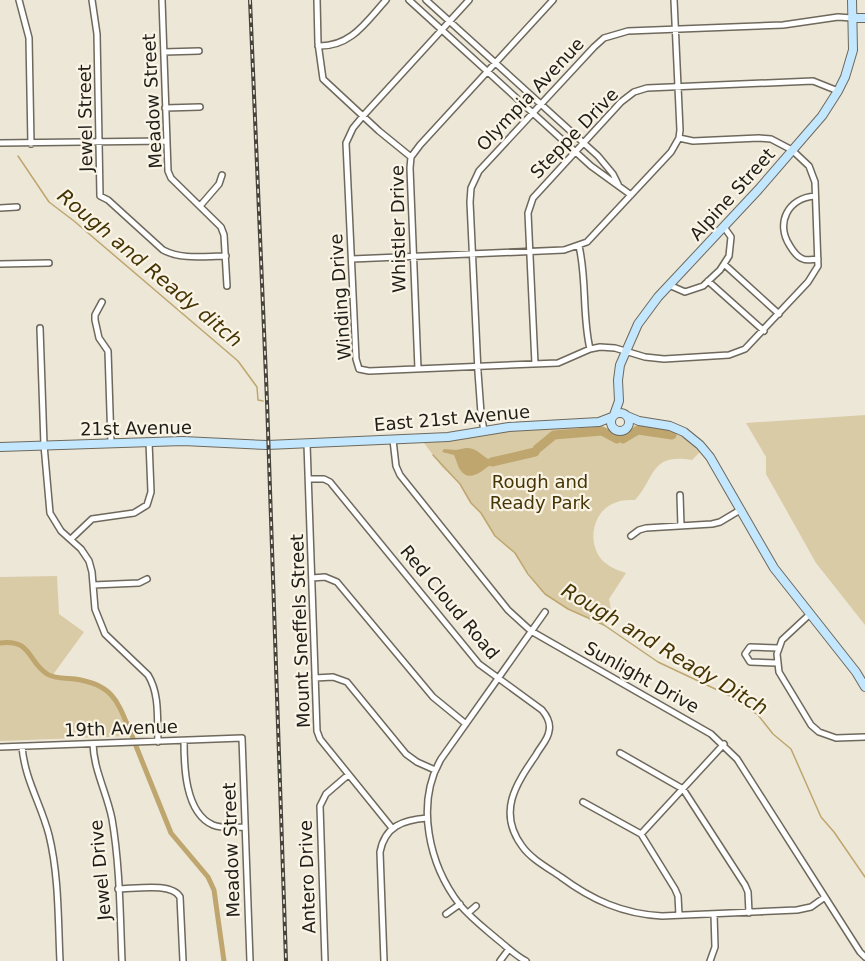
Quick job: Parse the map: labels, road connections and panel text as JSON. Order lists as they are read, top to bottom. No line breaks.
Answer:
{"streets":{"street":["Olympia Avenue","Meadow Street","Jewel Street","Steppe Drive","Alpine Street","Whistler Drive","Winding Drive","East 21st Avenue","21st Avenue","Red Cloud Road","Mount Sneffels Street","Sunlight Drive","19th Avenue","Jewel Drive","Antero Drive"]},"crossings":[["Olympia Avenue","Alpine Street"],["Olympia Avenue","Winding Drive"],["Olympia Avenue","East 21st Avenue"],["Meadow Street","Jewel Street"],["Meadow Street","19th Avenue"],["Steppe Drive","Alpine Street"],["Steppe Drive","Winding Drive"],["Alpine Street","Winding Drive"],["Alpine Street","East 21st Avenue"],["Whistler Drive","Winding Drive"],["East 21st Avenue","21st Avenue"],["East 21st Avenue","Mount Sneffels Street"],["East 21st Avenue","Sunlight Drive"],["Red Cloud Road","Mount Sneffels Street"],["Red Cloud Road","Sunlight Drive"],["Mount Sneffels Street","Antero Drive"],["19th Avenue","Jewel Drive"]],"water":["Rough and Ready ditch","Rough and Ready Ditch"],"parks":["Rough and Ready Park"]}
